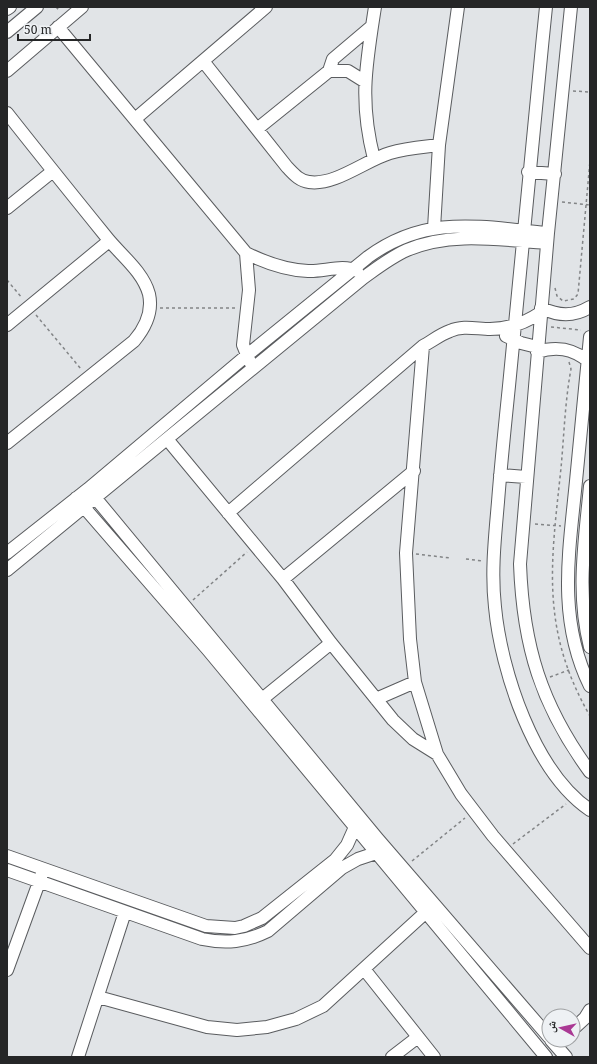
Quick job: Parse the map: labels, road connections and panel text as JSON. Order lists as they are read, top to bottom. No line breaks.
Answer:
{"scale_bar":"50 m","north":"left"}
